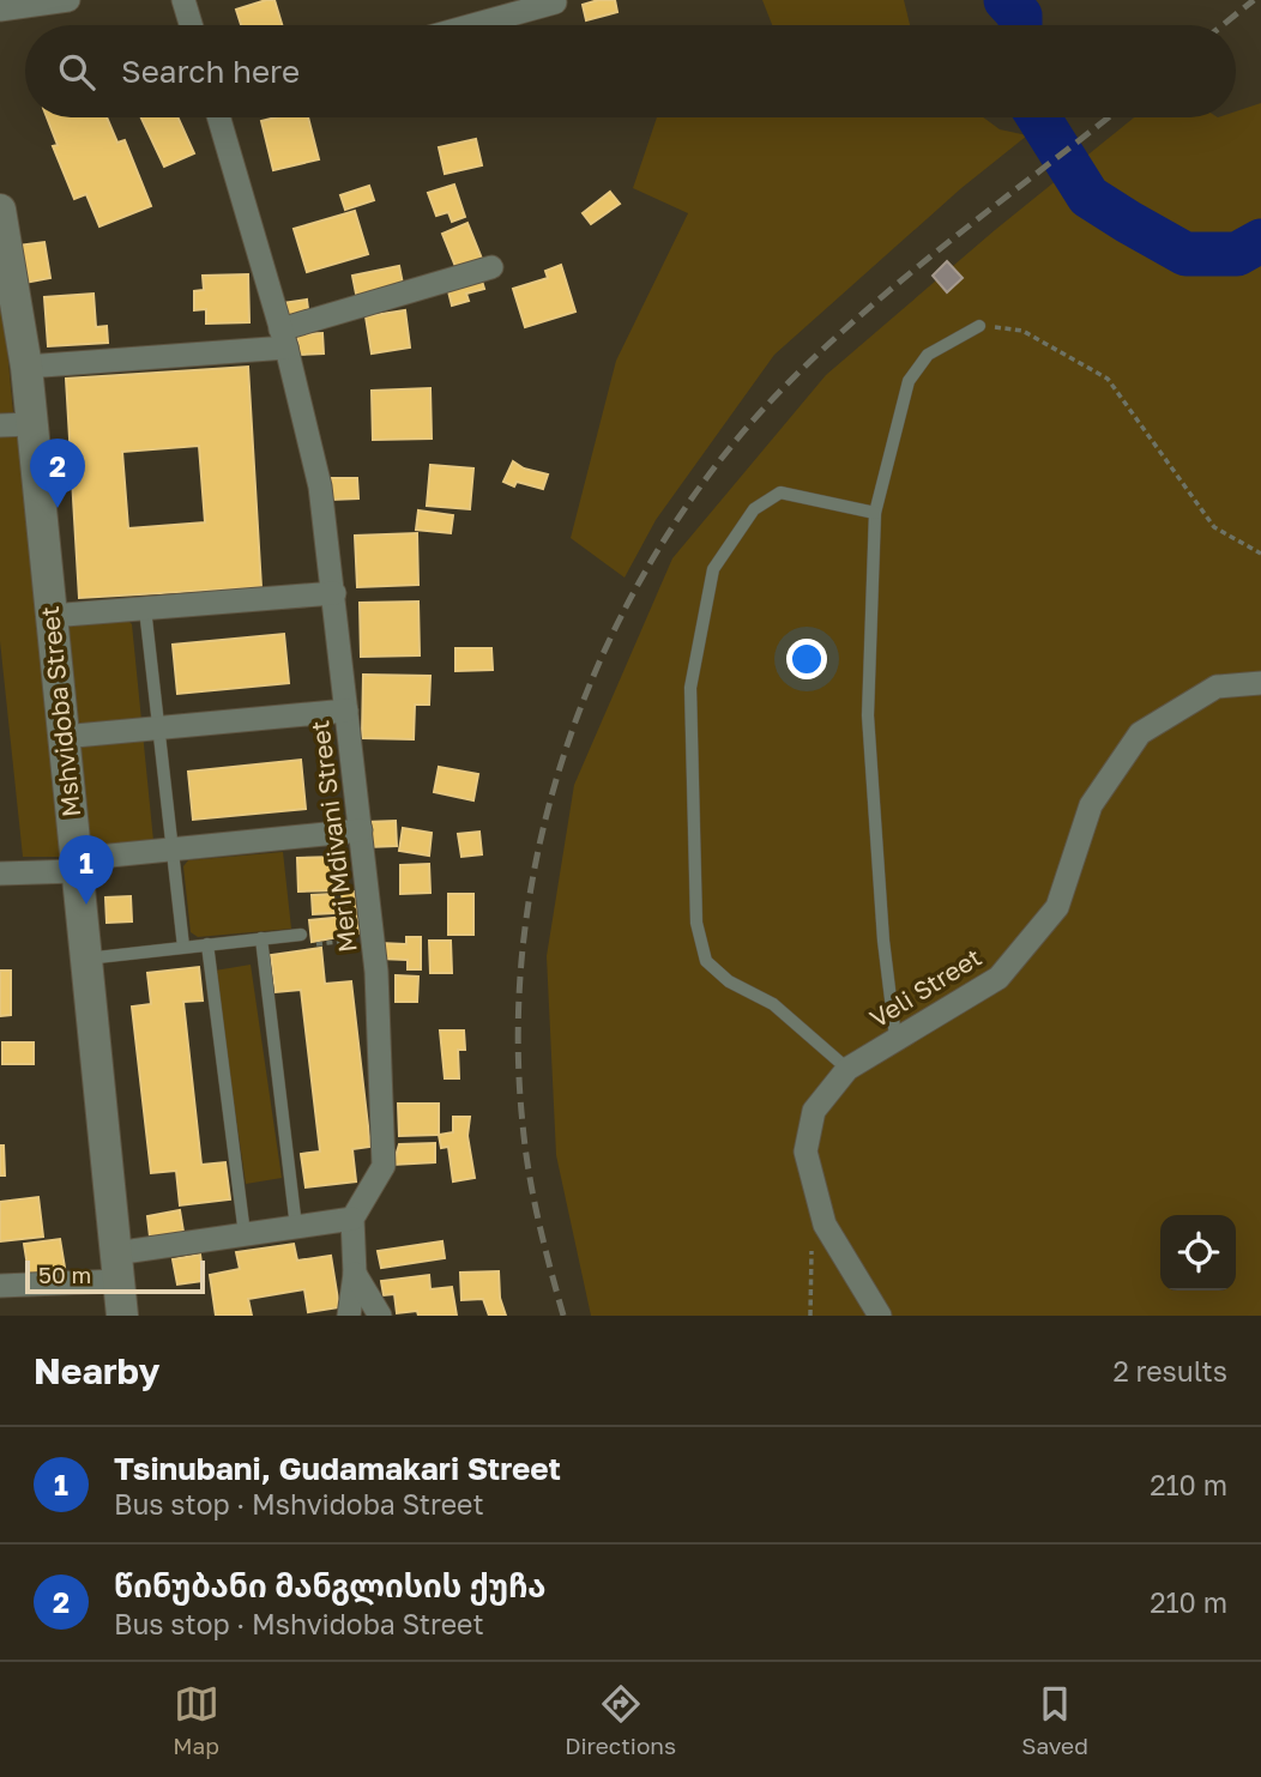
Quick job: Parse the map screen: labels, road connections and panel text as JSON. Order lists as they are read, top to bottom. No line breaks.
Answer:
{"streets":{"street":["Mshvidoba Street","Meri Mdivani Street","Veli Street"]},"scale_bar":"50 m","page":{"search":"Search here","pins":["2","1"],"scale":"50 m","heading":["Nearby","2 results"],"list":[{"mark":"1","name":"Tsinubani, Gudamakari Street","note":"Bus stop · Mshvidoba Street","value":"210 m"},{"mark":"2","name":"წინუბანი მანგლისის ქუჩა","note":"Bus stop · Mshvidoba Street","value":"210 m"}],"nav":["Map","Directions","Saved"]}}
